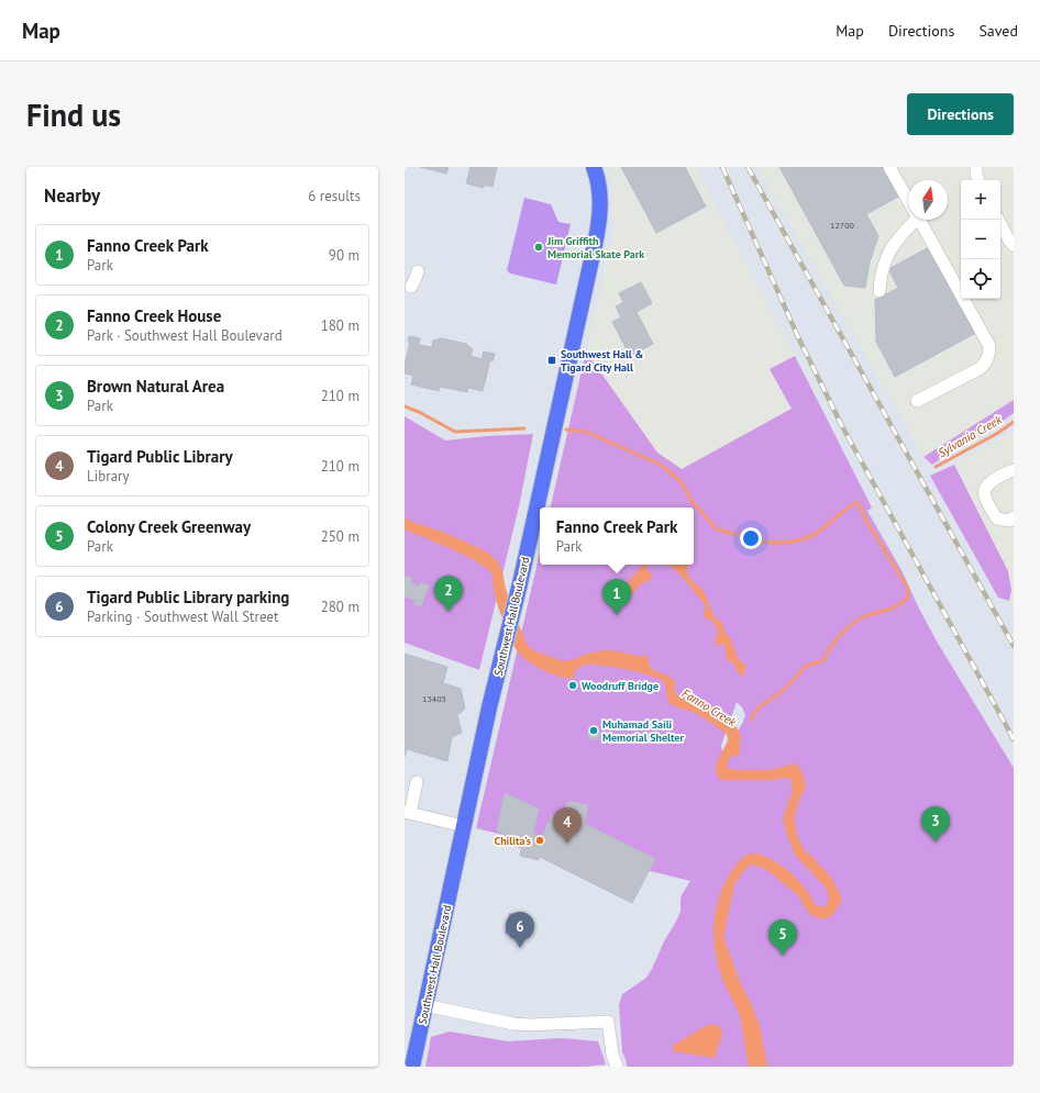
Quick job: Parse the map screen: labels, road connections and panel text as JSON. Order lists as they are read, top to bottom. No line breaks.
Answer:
{"streets":{"main road":["Southwest Hall Boulevard"]},"water":["Sylvania Creek","Fanno Creek"],"places":{"other":["Jim Griffith Memorial Skate Park","Woodruff Bridge","Muhamad Saili Memorial Shelter","Chilita's"],"transit":["Southwest Hall & Tigard City Hall"]},"house_numbers":["12700","13405"],"north":"top","page":{"header":"Map","nav":["Map","Directions","Saved"],"buttons":"Directions","title":"Find us","heading":["Nearby","6 results"],"map_buttons":["+","−"],"list":[{"mark":"1","name":"Fanno Creek Park","note":"Park","value":"90 m"},{"mark":"2","name":"Fanno Creek House","note":"Park · Southwest Hall Boulevard","value":"180 m"},{"mark":"3","name":"Brown Natural Area","note":"Park","value":"210 m"},{"mark":"4","name":"Tigard Public Library","note":"Library","value":"210 m"},{"mark":"5","name":"Colony Creek Greenway","note":"Park","value":"250 m"},{"mark":"6","name":"Tigard Public Library parking","note":"Parking · Southwest Wall Street","value":"280 m"}],"popup":["Fanno Creek Park","Park"],"pins":["2","1","3","4","6","5"]}}
